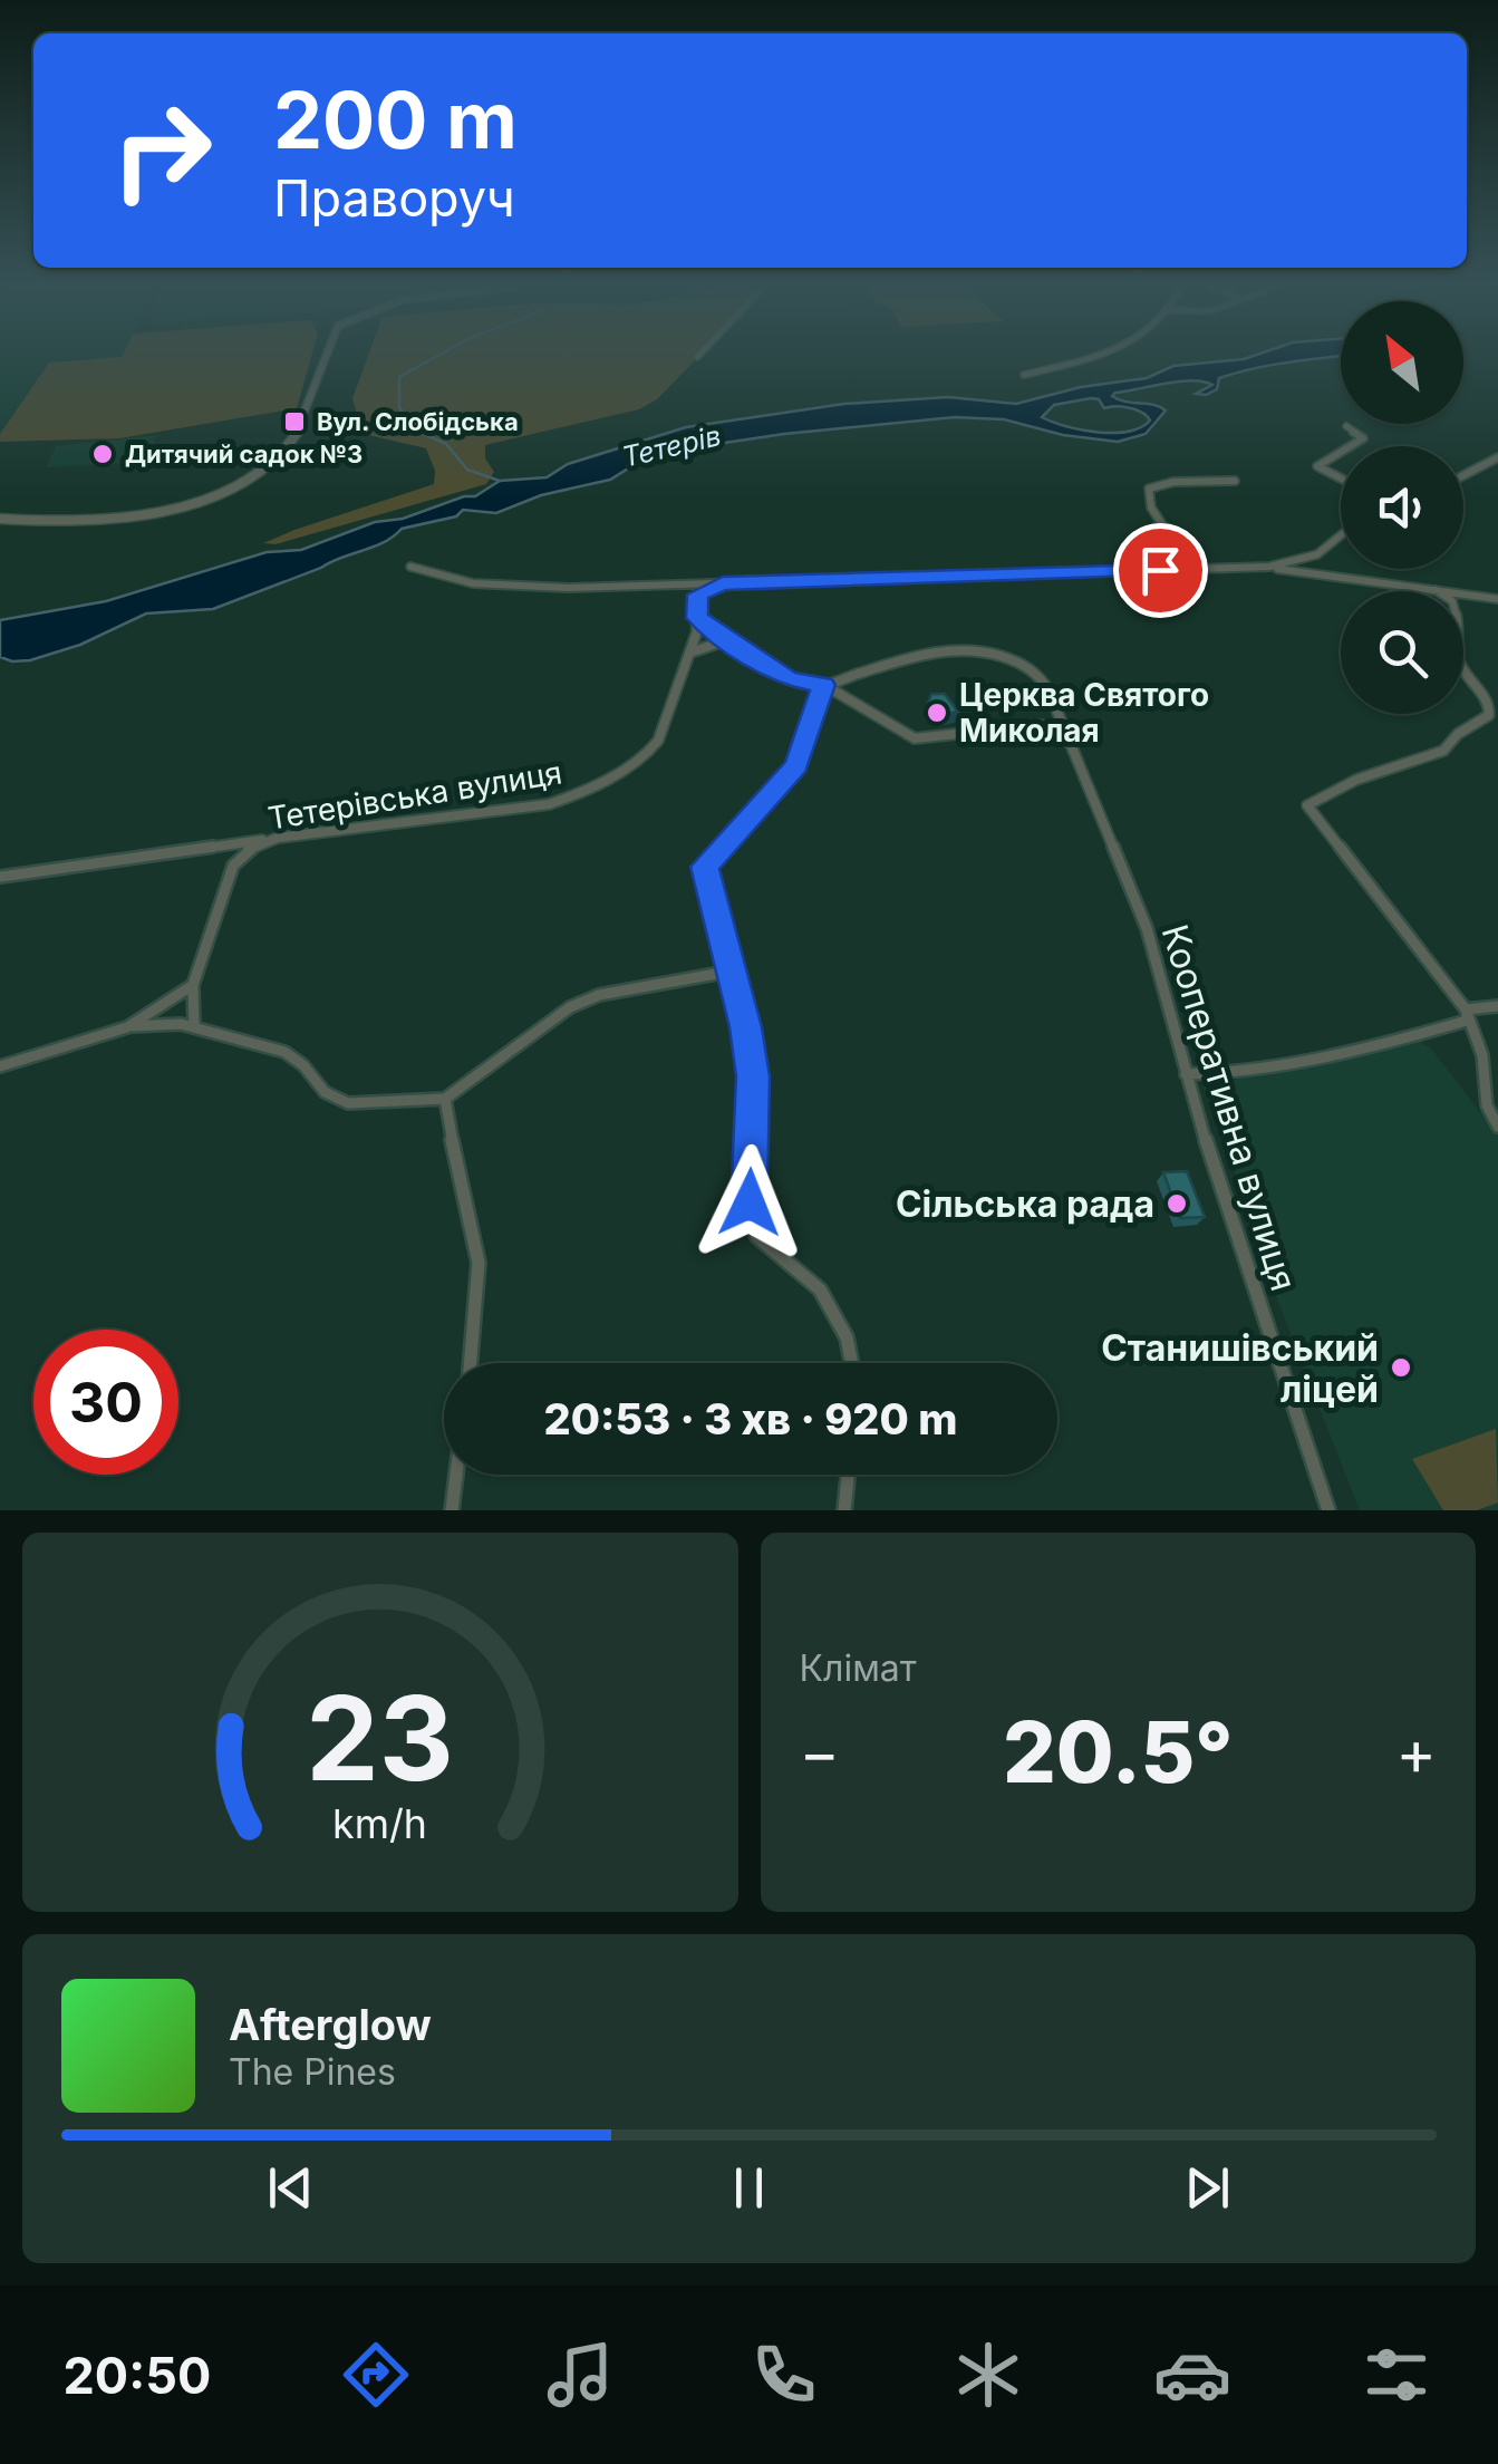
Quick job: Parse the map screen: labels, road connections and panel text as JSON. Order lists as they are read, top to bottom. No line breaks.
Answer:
{"streets":{"street":["Тетерівська вулиця","Кооперативна вулиця"]},"water":["Тетерів"],"places":{"transit":["Вул. Слобідська"],"other":["Дитячий садок №3","Церква Святого Миколая","Сільська рада","Станишівський ліцей"]},"north":"top left","page":{"turn":["200 m","Праворуч"],"limit":"30","trip":"20:53 · 3 хв · 920 m","tile":"Клімат","heat":["−","20.5°","+"],"song":["Afterglow","The Pines"],"tabs":"20:50","gauge":["23","km/h"]}}
